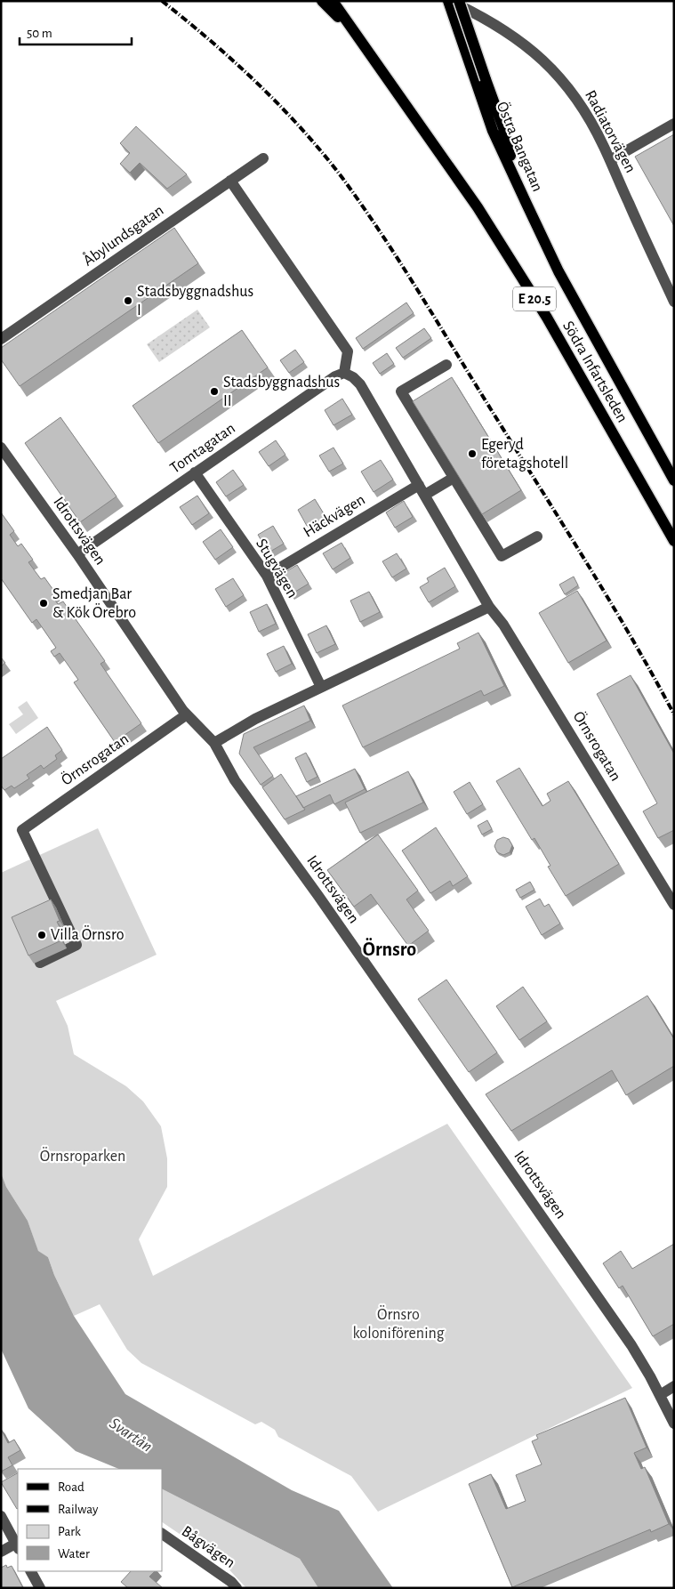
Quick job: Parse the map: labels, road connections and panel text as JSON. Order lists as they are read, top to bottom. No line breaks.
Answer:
{"streets":{"main road":["Östra Bangatan","E 20.5","Södra Infartsleden"],"street":["Radiatorvägen","Åbylundsgatan","Tomtagatan","Häckvägen","Idrottsvägen","Stugvägen","Örnsrogatan","Bågvägen"]},"crossings":[["Östra Bangatan","Södra Infartsleden"],["Tomtagatan","Idrottsvägen"],["Tomtagatan","Stugvägen"],["Häckvägen","Stugvägen"],["Häckvägen","Örnsrogatan"],["Idrottsvägen","Örnsrogatan"]],"districts":["Örnsro"],"water":["Svartån"],"parks":["Örnsroparken","Örnsro koloniförening"],"places":["Stadsbyggnadshus I","Stadsbyggnadshus II","Egeryd företagshotell","Smedjan Bar & Kök Örebro","Villa Örnsro"],"legend":["Road","Railway","Park","Water"],"scale_bar":"50 m"}
